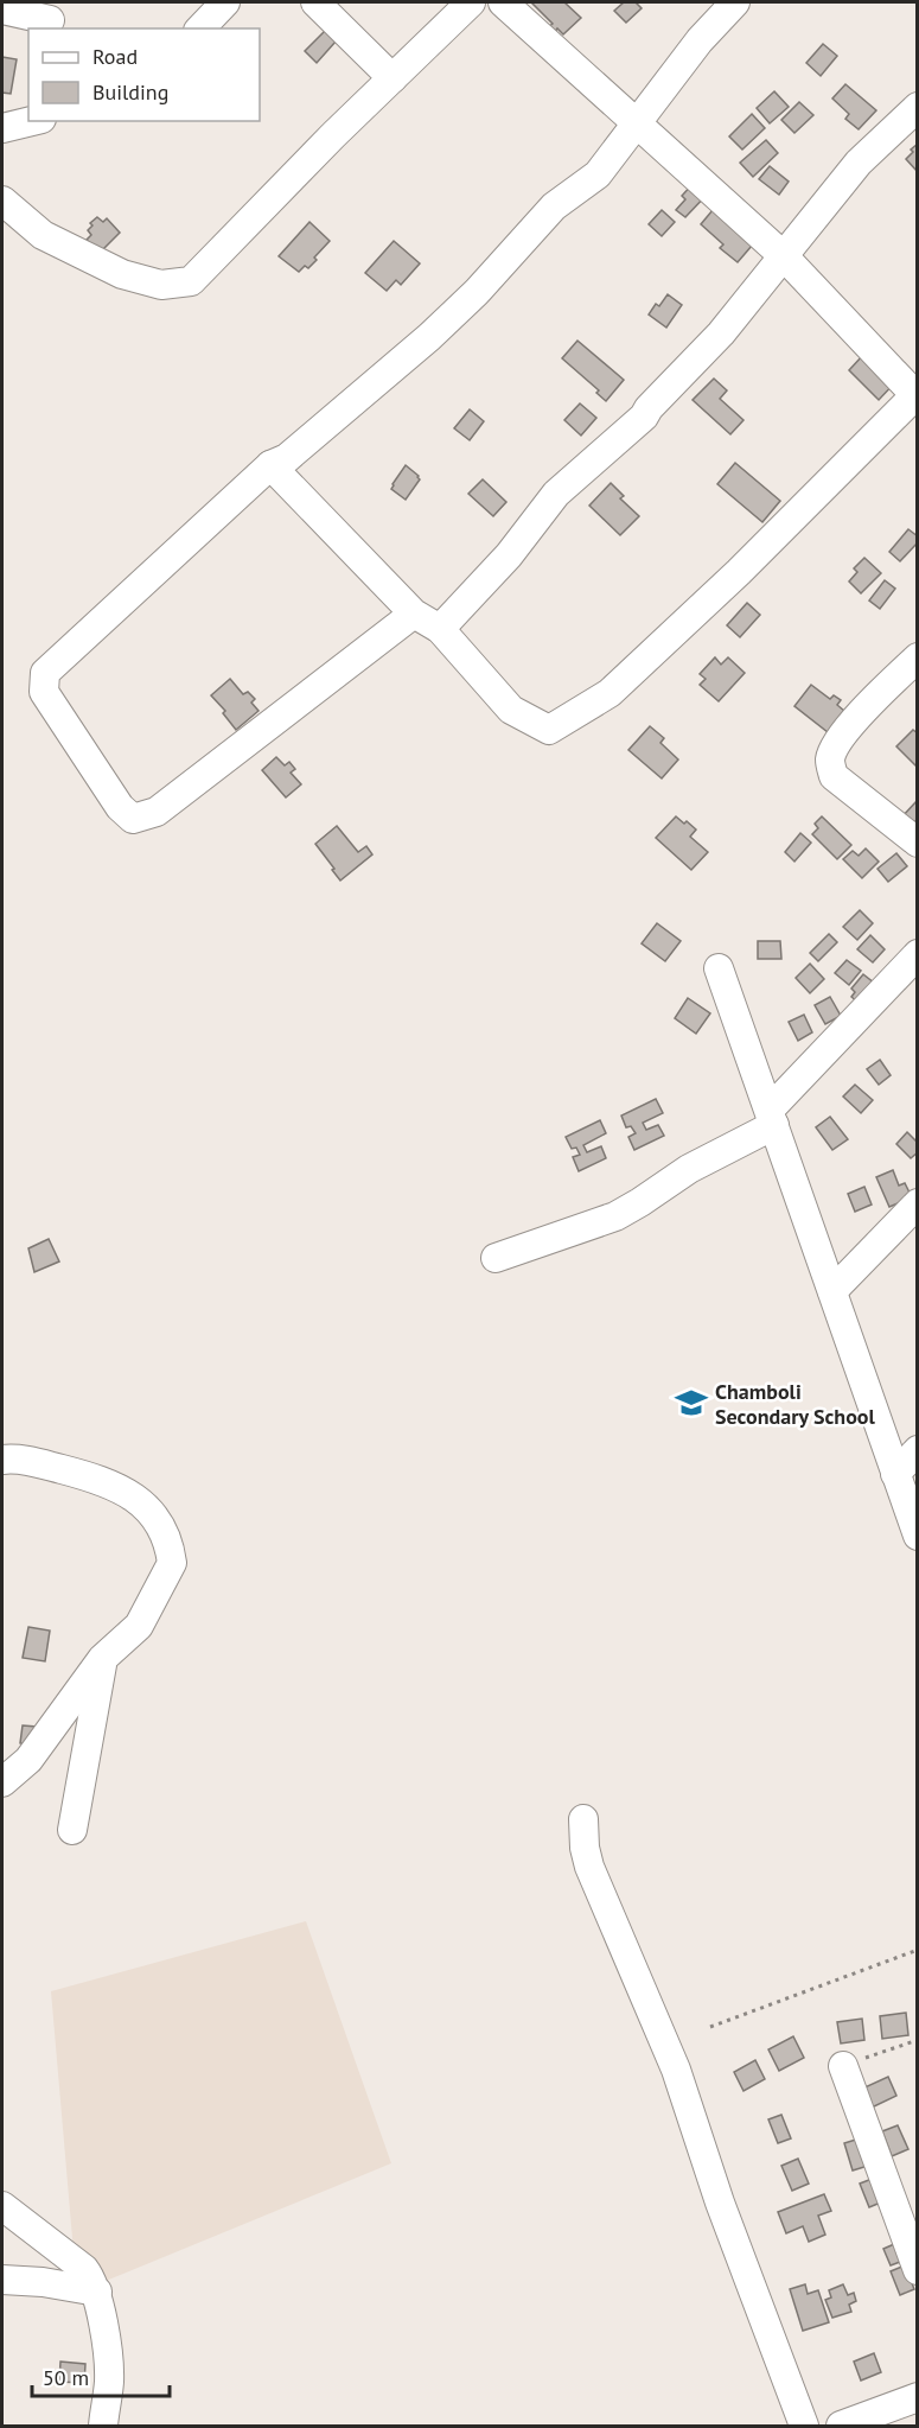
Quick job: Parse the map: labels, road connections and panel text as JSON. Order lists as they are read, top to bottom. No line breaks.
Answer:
{"places":{"school or university":["Chamboli Secondary School"]},"legend":["Road","Building"],"scale_bar":"50 m"}
